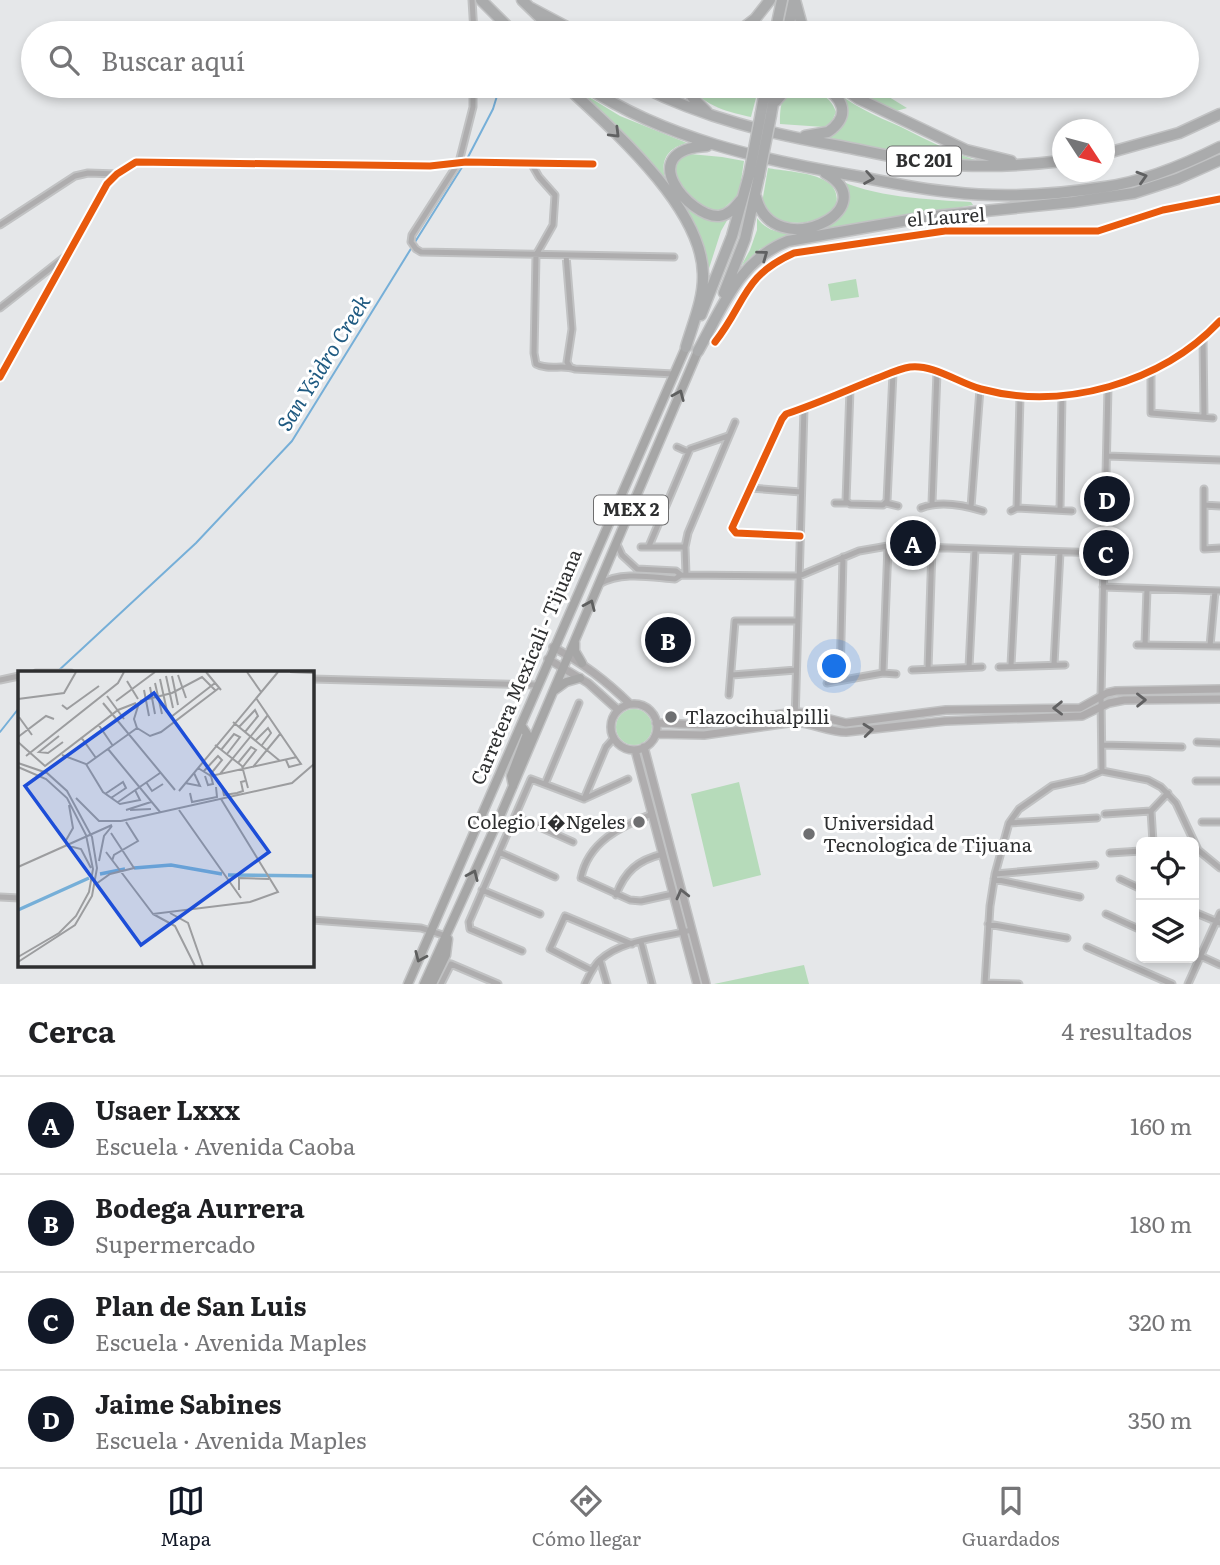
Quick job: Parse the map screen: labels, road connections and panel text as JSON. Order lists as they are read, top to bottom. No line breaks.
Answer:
{"streets":{"highway":["BC 201","MEX 2","Carretera Mexicali - Tijuana"],"street":["el Laurel"]},"water":["San Ysidro Creek"],"places":["Tlazocihualpilli","Colegio I�Ngeles","Universidad Tecnologica de Tijuana"],"north":"bottom right","page":{"search":"Buscar aquí","pins":["D","A","C","B"],"heading":["Cerca","4 resultados"],"list":[{"mark":"A","name":"Usaer Lxxx","note":"Escuela · Avenida Caoba","value":"160 m"},{"mark":"B","name":"Bodega Aurrera","note":"Supermercado","value":"180 m"},{"mark":"C","name":"Plan de San Luis","note":"Escuela · Avenida Maples","value":"320 m"},{"mark":"D","name":"Jaime Sabines","note":"Escuela · Avenida Maples","value":"350 m"}],"nav":["Mapa","Cómo llegar","Guardados"]}}
